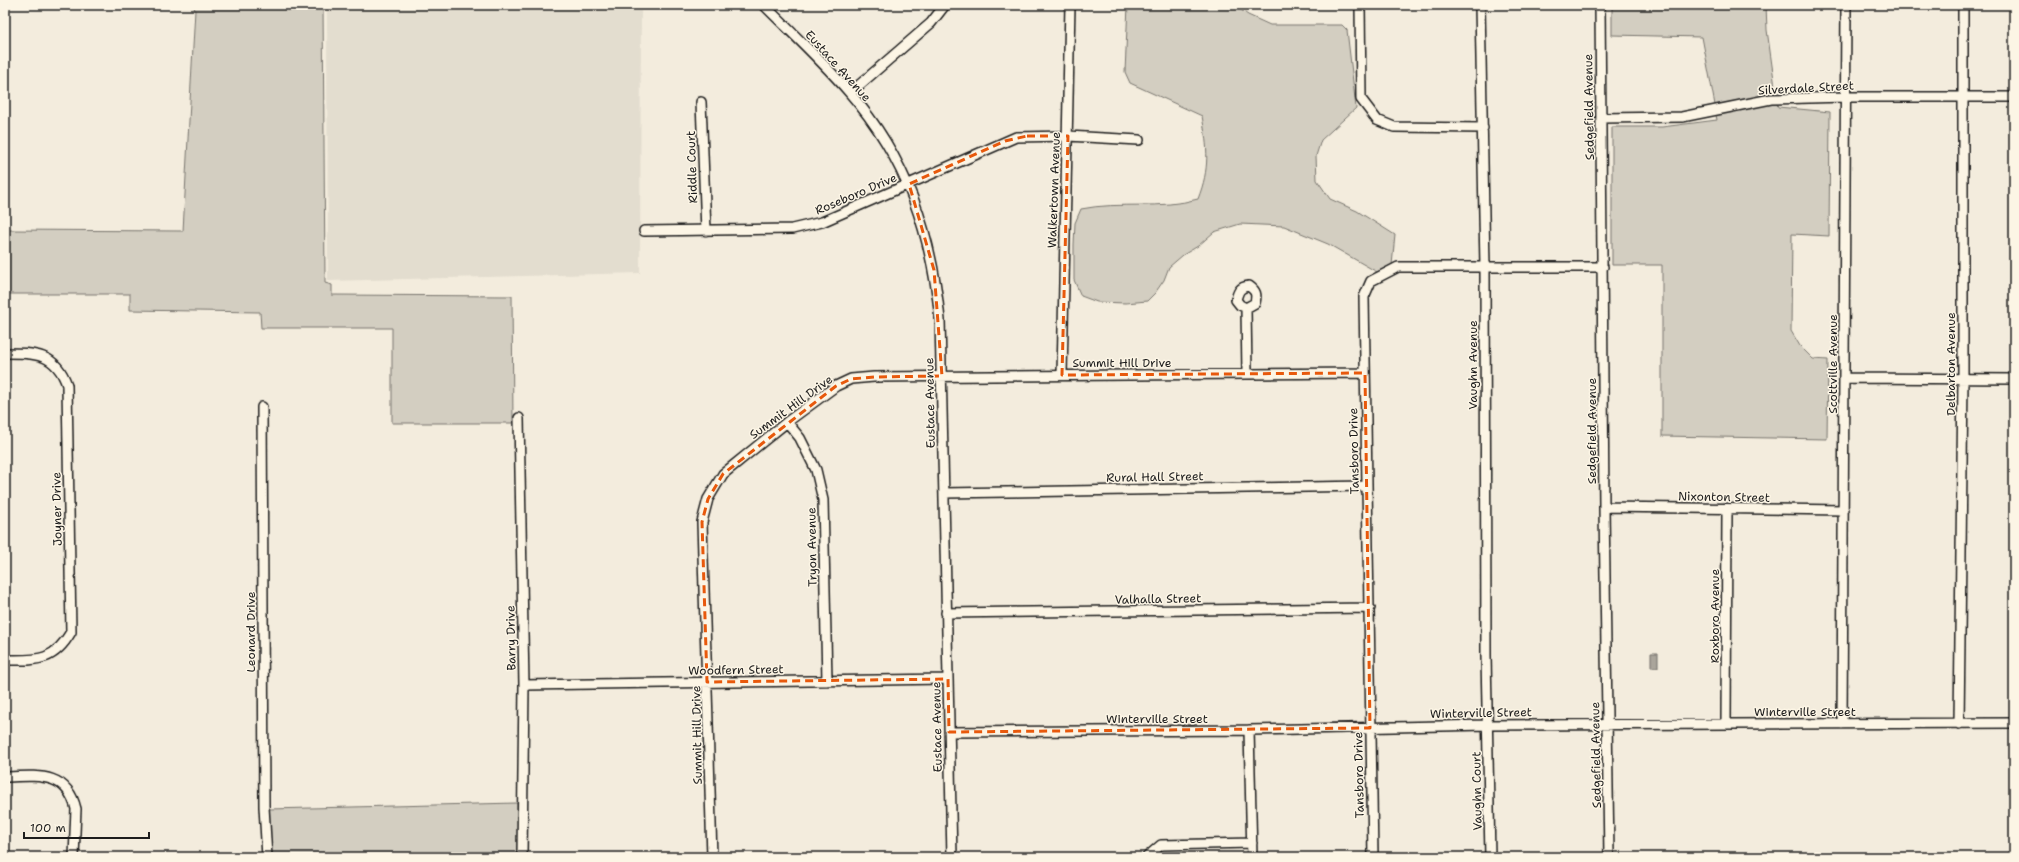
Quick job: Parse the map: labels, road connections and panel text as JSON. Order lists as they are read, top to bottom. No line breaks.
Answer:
{"streets":{"street":["Eustace Avenue","Silverdale Street","Sedgefield Avenue","Riddle Court","Walkertown Avenue","Roseboro Drive","Summit Hill Drive","Scottville Avenue","Delbarton Avenue","Vaughn Avenue","Tansboro Drive","Rural Hall Street","Nixonton Street","Joyner Drive","Tryon Avenue","Valhalla Street","Roxboro Avenue","Leonard Drive","Barry Drive","Woodfern Street","Winterville Street","Vaughn Court"]},"crossings":[["Eustace Avenue","Roseboro Drive"],["Eustace Avenue","Summit Hill Drive"],["Eustace Avenue","Rural Hall Street"],["Eustace Avenue","Valhalla Street"],["Eustace Avenue","Woodfern Street"],["Eustace Avenue","Winterville Street"],["Silverdale Street","Sedgefield Avenue"],["Silverdale Street","Scottville Avenue"],["Silverdale Street","Delbarton Avenue"],["Sedgefield Avenue","Tansboro Drive"],["Sedgefield Avenue","Nixonton Street"],["Sedgefield Avenue","Winterville Street"],["Riddle Court","Roseboro Drive"],["Walkertown Avenue","Roseboro Drive"],["Walkertown Avenue","Summit Hill Drive"],["Summit Hill Drive","Tansboro Drive"],["Summit Hill Drive","Tryon Avenue"],["Summit Hill Drive","Woodfern Street"],["Scottville Avenue","Nixonton Street"],["Scottville Avenue","Winterville Street"],["Delbarton Avenue","Winterville Street"],["Vaughn Avenue","Tansboro Drive"],["Vaughn Avenue","Winterville Street"],["Vaughn Avenue","Vaughn Court"],["Tansboro Drive","Rural Hall Street"],["Tansboro Drive","Valhalla Street"],["Tansboro Drive","Winterville Street"],["Nixonton Street","Roxboro Avenue"],["Tryon Avenue","Woodfern Street"],["Roxboro Avenue","Winterville Street"],["Barry Drive","Woodfern Street"],["Winterville Street","Vaughn Court"]],"scale_bar":"100 m"}
